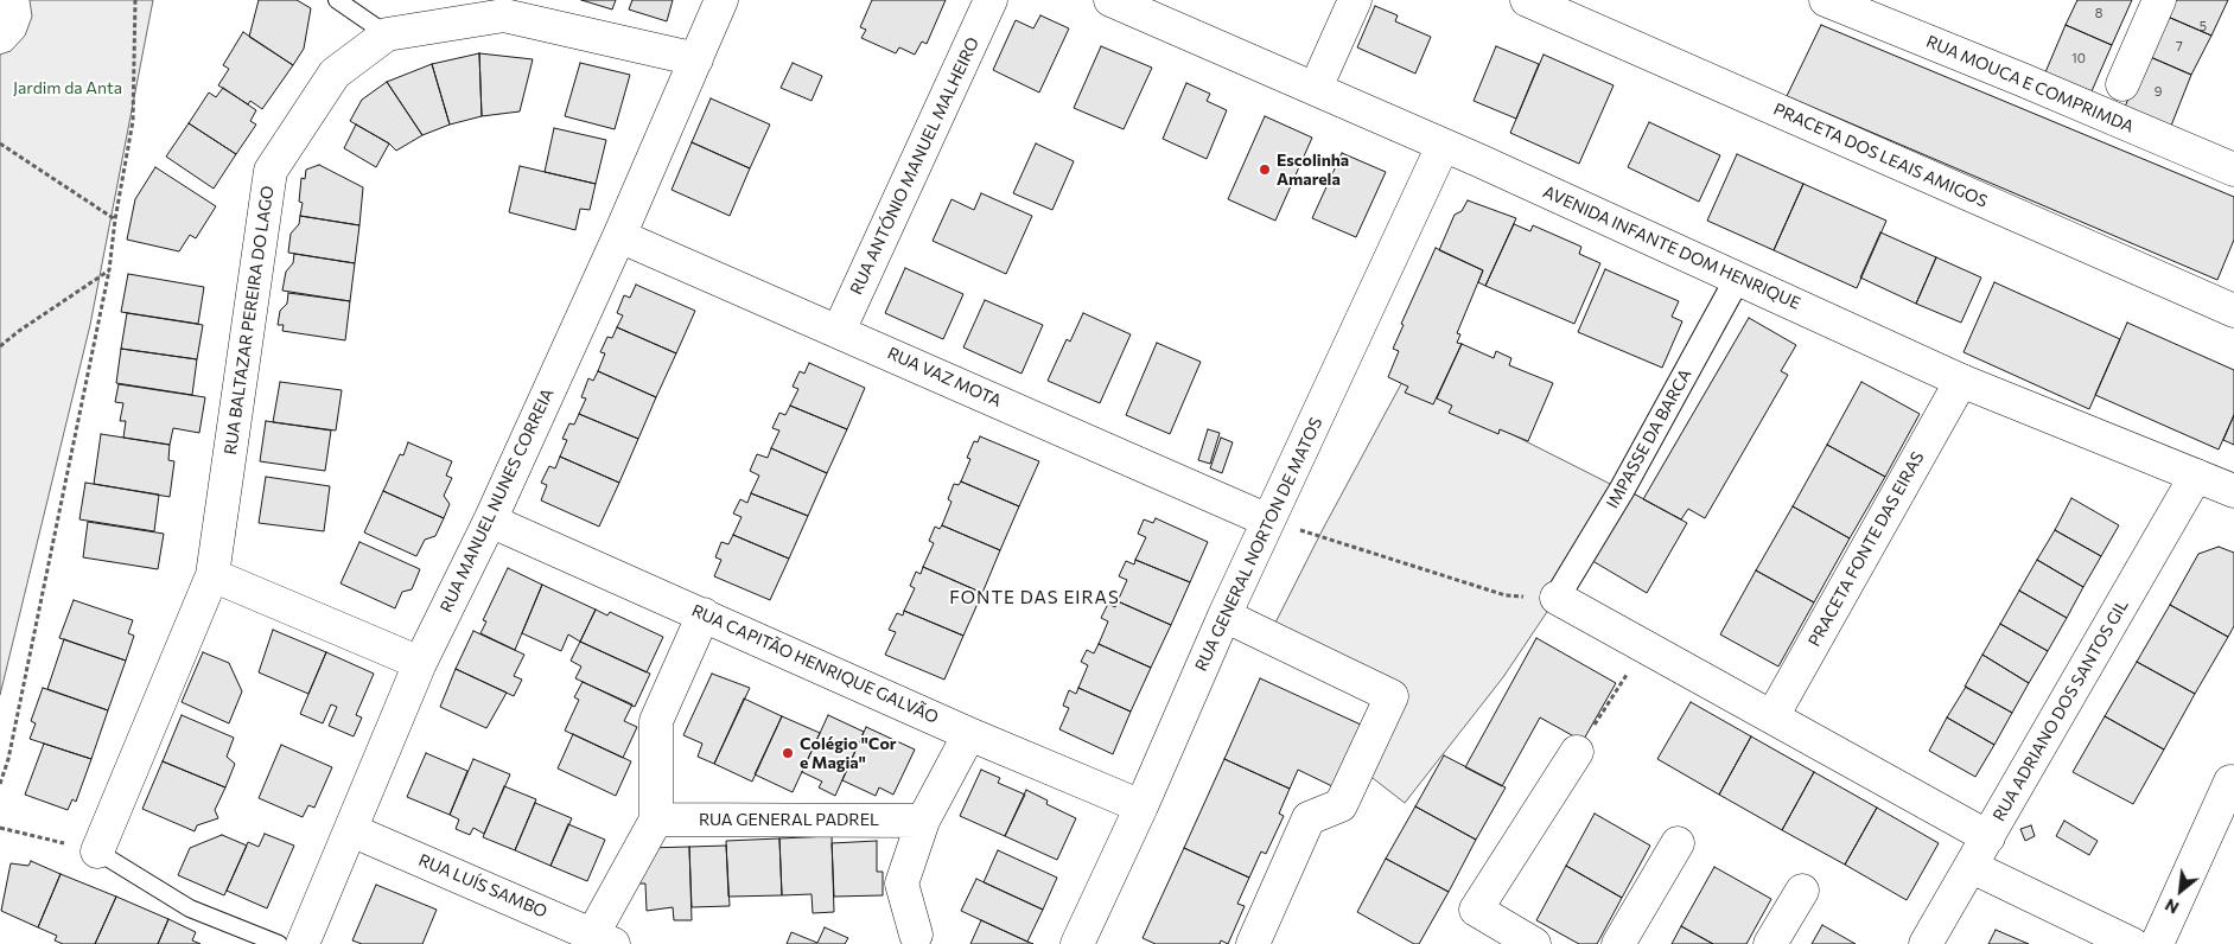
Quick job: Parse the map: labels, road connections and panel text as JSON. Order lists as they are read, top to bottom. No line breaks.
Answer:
{"streets":{"street":["RUA MOUCA E COMPRIMDA","PRACETA DOS LEAIS AMIGOS","RUA ANTÓNIO MANUEL MALHEIRO","AVENIDA INFANTE DOM HENRIQUE","RUA BALTAZAR PEREIRA DO LAGO","RUA VAZ MOTA","IMPASSE DA BARCA","RUA MANUEL NUNES CORREIA","RUA GENERAL NORTON DE MATOS","PRACETA FONTE DAS EIRAS","RUA CAPITÃO HENRIQUE GALVÃO","RUA ADRIANO DOS SANTOS GIL","RUA GENERAL PADREL","RUA LUÍS SAMBO"]},"crossings":[["RUA ANTÓNIO MANUEL MALHEIRO","RUA VAZ MOTA"],["AVENIDA INFANTE DOM HENRIQUE","IMPASSE DA BARCA"],["AVENIDA INFANTE DOM HENRIQUE","RUA GENERAL NORTON DE MATOS"],["AVENIDA INFANTE DOM HENRIQUE","PRACETA FONTE DAS EIRAS"],["AVENIDA INFANTE DOM HENRIQUE","RUA ADRIANO DOS SANTOS GIL"],["RUA BALTAZAR PEREIRA DO LAGO","RUA MANUEL NUNES CORREIA"],["RUA VAZ MOTA","RUA MANUEL NUNES CORREIA"],["RUA VAZ MOTA","RUA GENERAL NORTON DE MATOS"],["RUA MANUEL NUNES CORREIA","RUA CAPITÃO HENRIQUE GALVÃO"],["RUA MANUEL NUNES CORREIA","RUA LUÍS SAMBO"],["RUA GENERAL NORTON DE MATOS","RUA CAPITÃO HENRIQUE GALVÃO"]],"districts":["FONTE DAS EIRAS"],"parks":["Jardim da Anta"],"places":["Escolinha Amarela","Colégio \"Cor e Magia\""],"house_numbers":["8","5","7","10","9"],"north":"bottom left"}
